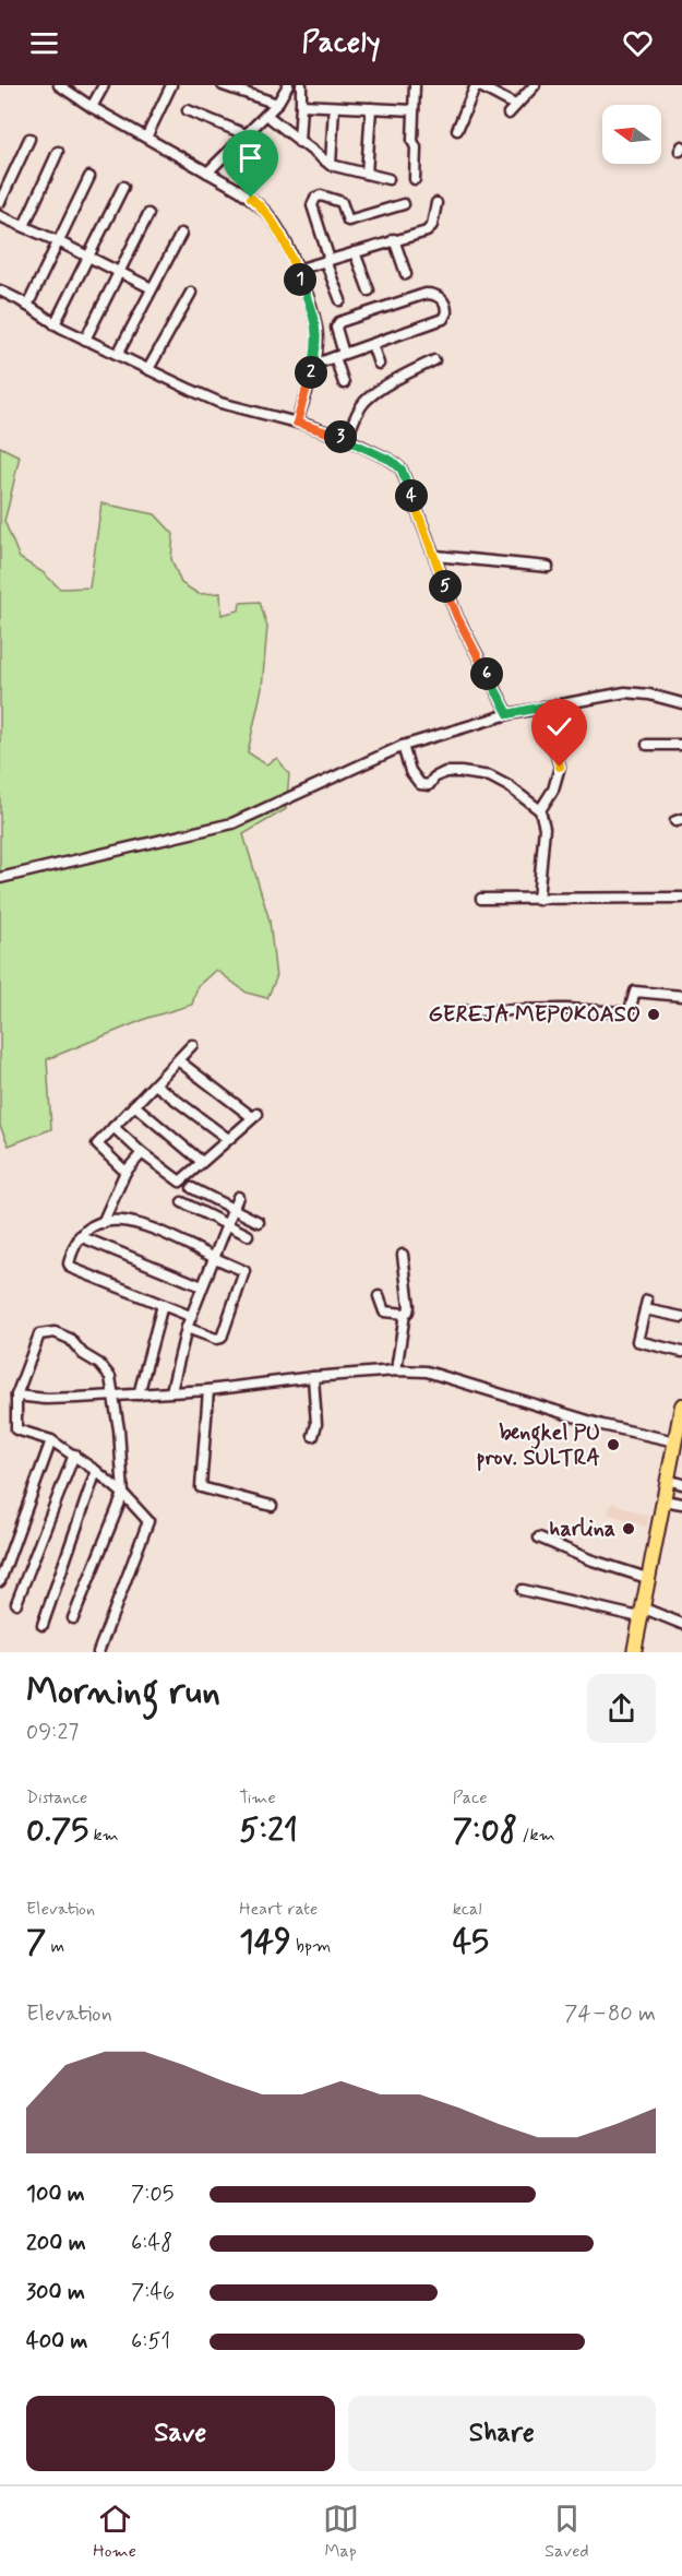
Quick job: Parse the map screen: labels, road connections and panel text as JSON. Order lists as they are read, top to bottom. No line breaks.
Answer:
{"places":["GEREJA MEPOKOASO","bengkel PU prov. SULTRA","harlina"],"north":"left","page":{"header":"Pacely","pins":["1","2","3","4","5","6"],"heading":["Morning run","09:27"],"stats":[["Distance","0.75 km"],["Time","5:21"],["Pace","7:08 /km"],["Elevation","7 m"],["Heart rate","149 bpm"],["kcal","45"]],"chart":["Elevation","74–80 m"],"list":[{"name":"100 m","note":"7:05"},{"name":"200 m","note":"6:48"},{"name":"300 m","note":"7:46"},{"name":"400 m","note":"6:51"}],"buttons":["Save","Share"],"tabs":["Home","Map","Saved"]}}
